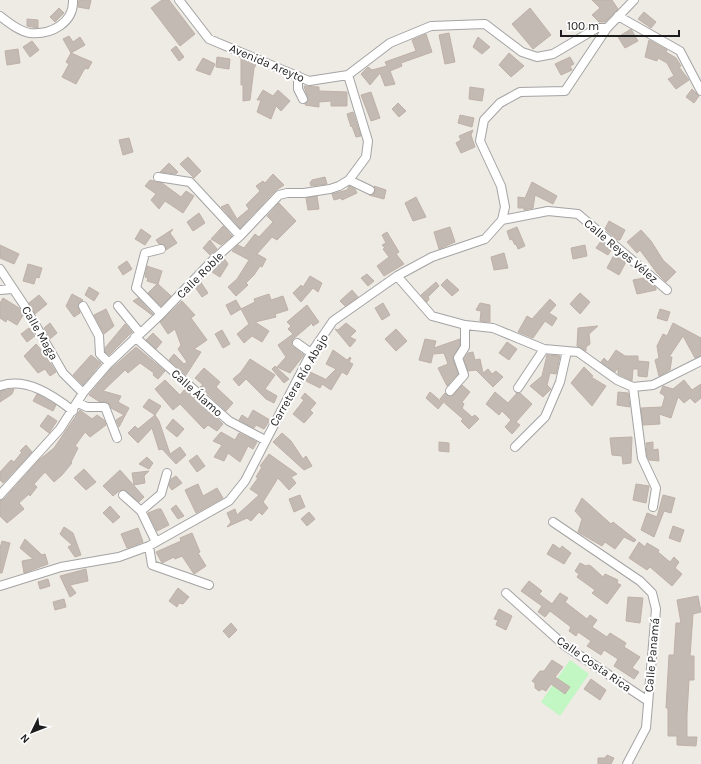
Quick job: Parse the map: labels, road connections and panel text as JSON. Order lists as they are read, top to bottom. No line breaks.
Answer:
{"streets":{"street":["Avenida Areyto","Calle Reyes Vélez","Calle Roble","Calle Maga","Carretera Río Abajo","Calle Álamo","Calle Panamá","Calle Costa Rica"]},"crossings":[["Avenida Areyto","Calle Roble"],["Calle Reyes Vélez","Carretera Río Abajo"],["Calle Roble","Calle Maga"],["Calle Roble","Calle Álamo"],["Carretera Río Abajo","Calle Álamo"],["Calle Panamá","Calle Costa Rica"]],"scale_bar":"100 m","north":"bottom left"}
